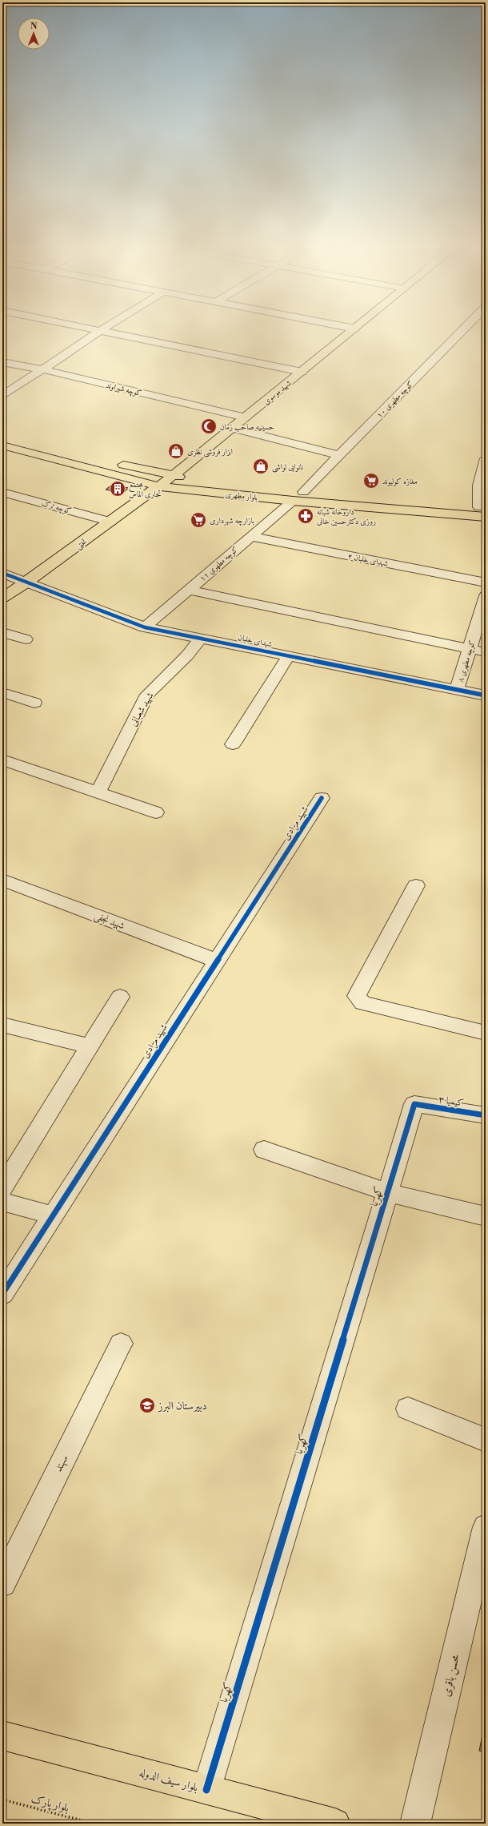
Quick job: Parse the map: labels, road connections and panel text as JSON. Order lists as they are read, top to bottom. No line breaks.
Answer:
{"streets":{"main road":["شهید موسوی","بلوار مطهری","تختی","بلوار سیف الدوله"],"street":["کوچه شیراوند","کوچه مطهری ۱۰","کوچه ترک","شهدای خلبان ۲","کوچه مطهری ۱۱","شهدای خلبان","کوچه مطهری ۸","شهید شعبانی","شهید مرادی","شهید نجفی","کیمیا ۳","کهربا","سهند","محسن باقری"],"path":["بلوار پارک"]},"crossings":[["کوچه شیراوند","شهید موسوی"],["شهید موسوی","بلوار مطهری"],["شهید موسوی","تختی"],["کوچه مطهری ۱۰","بلوار مطهری"],["بلوار مطهری","تختی"],["بلوار مطهری","کوچه مطهری ۱۱"],["کوچه ترک","تختی"],["تختی","شهدای خلبان"],["شهدای خلبان ۲","کوچه مطهری ۱۱"],["کوچه مطهری ۱۱","شهدای خلبان"],["شهدای خلبان","کوچه مطهری ۸"],["شهدای خلبان","شهید شعبانی"],["شهید مرادی","شهید نجفی"],["کیمیا ۳","کهربا"],["کهربا","بلوار سیف الدوله"]],"places":{"mosque":["حسینیه صاحب زمان"],"shop":["ابزار فروشی نظری","نانوایی لواشی"],"supermarket":["مغازه کولیوند","بازارچه شهرداری"],"building":["مجتمع تجاری الماس"],"pharmacy":["داروخانه شبانه روزی دکترحسین خانی"],"school or university":["دبیرستان البرز"]},"north":"top"}
